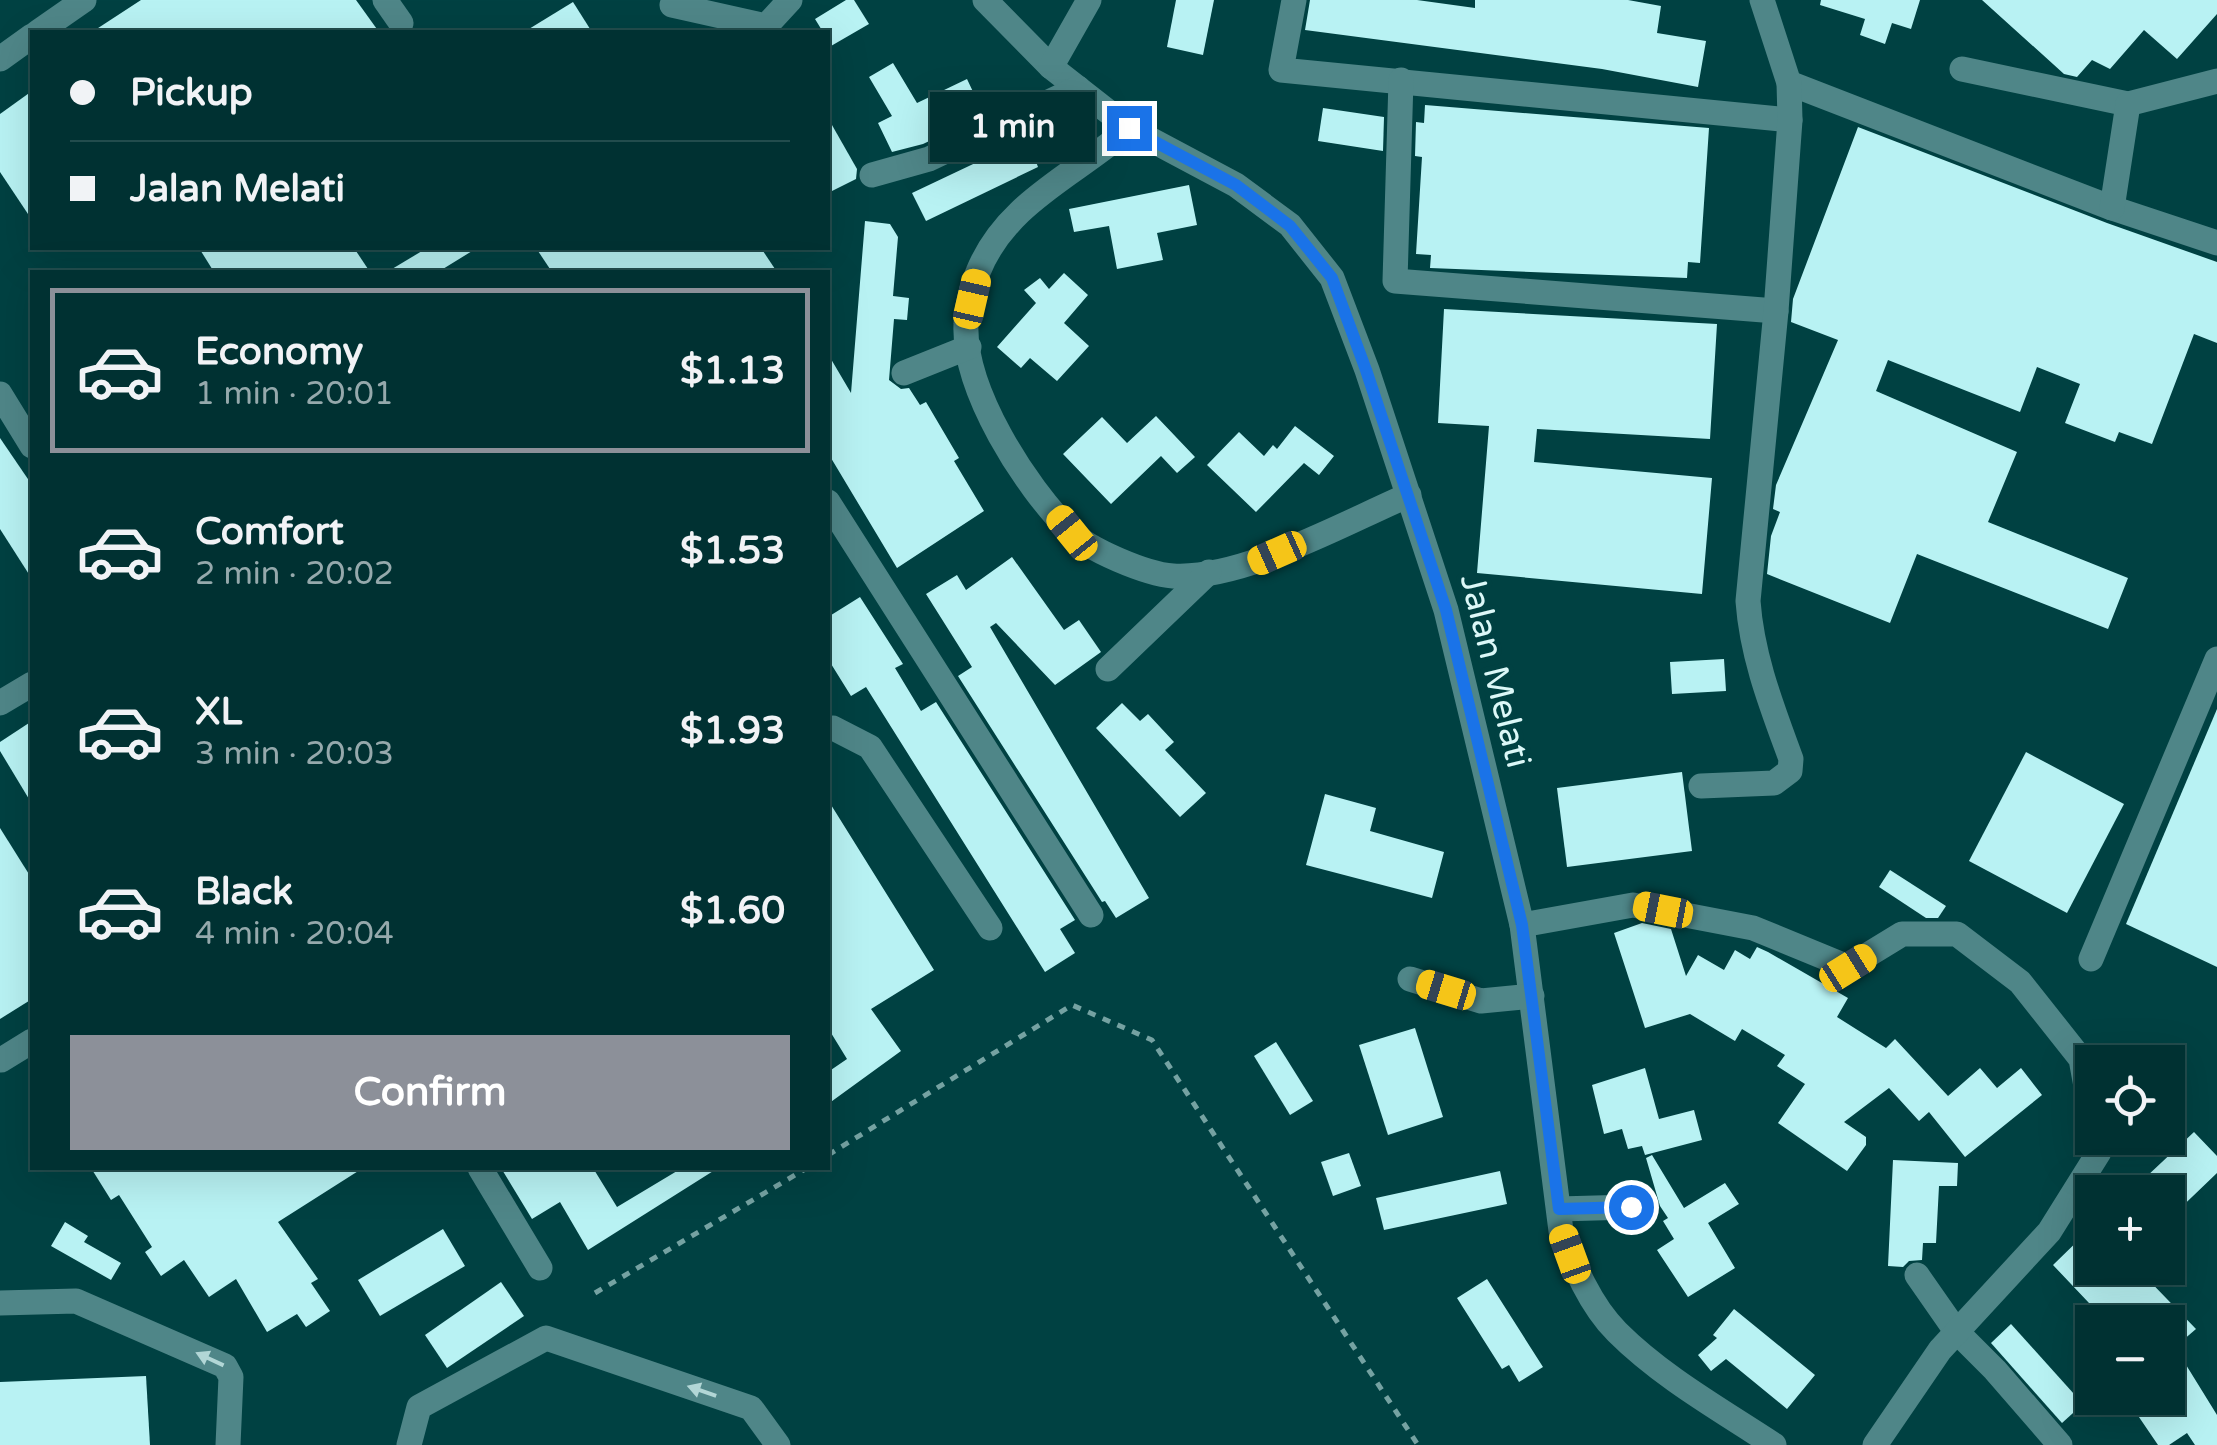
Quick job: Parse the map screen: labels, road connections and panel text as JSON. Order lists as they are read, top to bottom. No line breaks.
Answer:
{"streets":{"lane":["Jalan Melati"]},"page":{"banner":["Pickup","Jalan Melati"],"bubble":"1 min","list":[{"name":"Economy","note":"1 min · 20:01","value":"$1.13"},{"name":"Comfort","note":"2 min · 20:02","value":"$1.53"},{"name":"XL","note":"3 min · 20:03","value":"$1.93"},{"name":"Black","note":"4 min · 20:04","value":"$1.60"}],"buttons":"Confirm","map_buttons":["+","−"]}}
